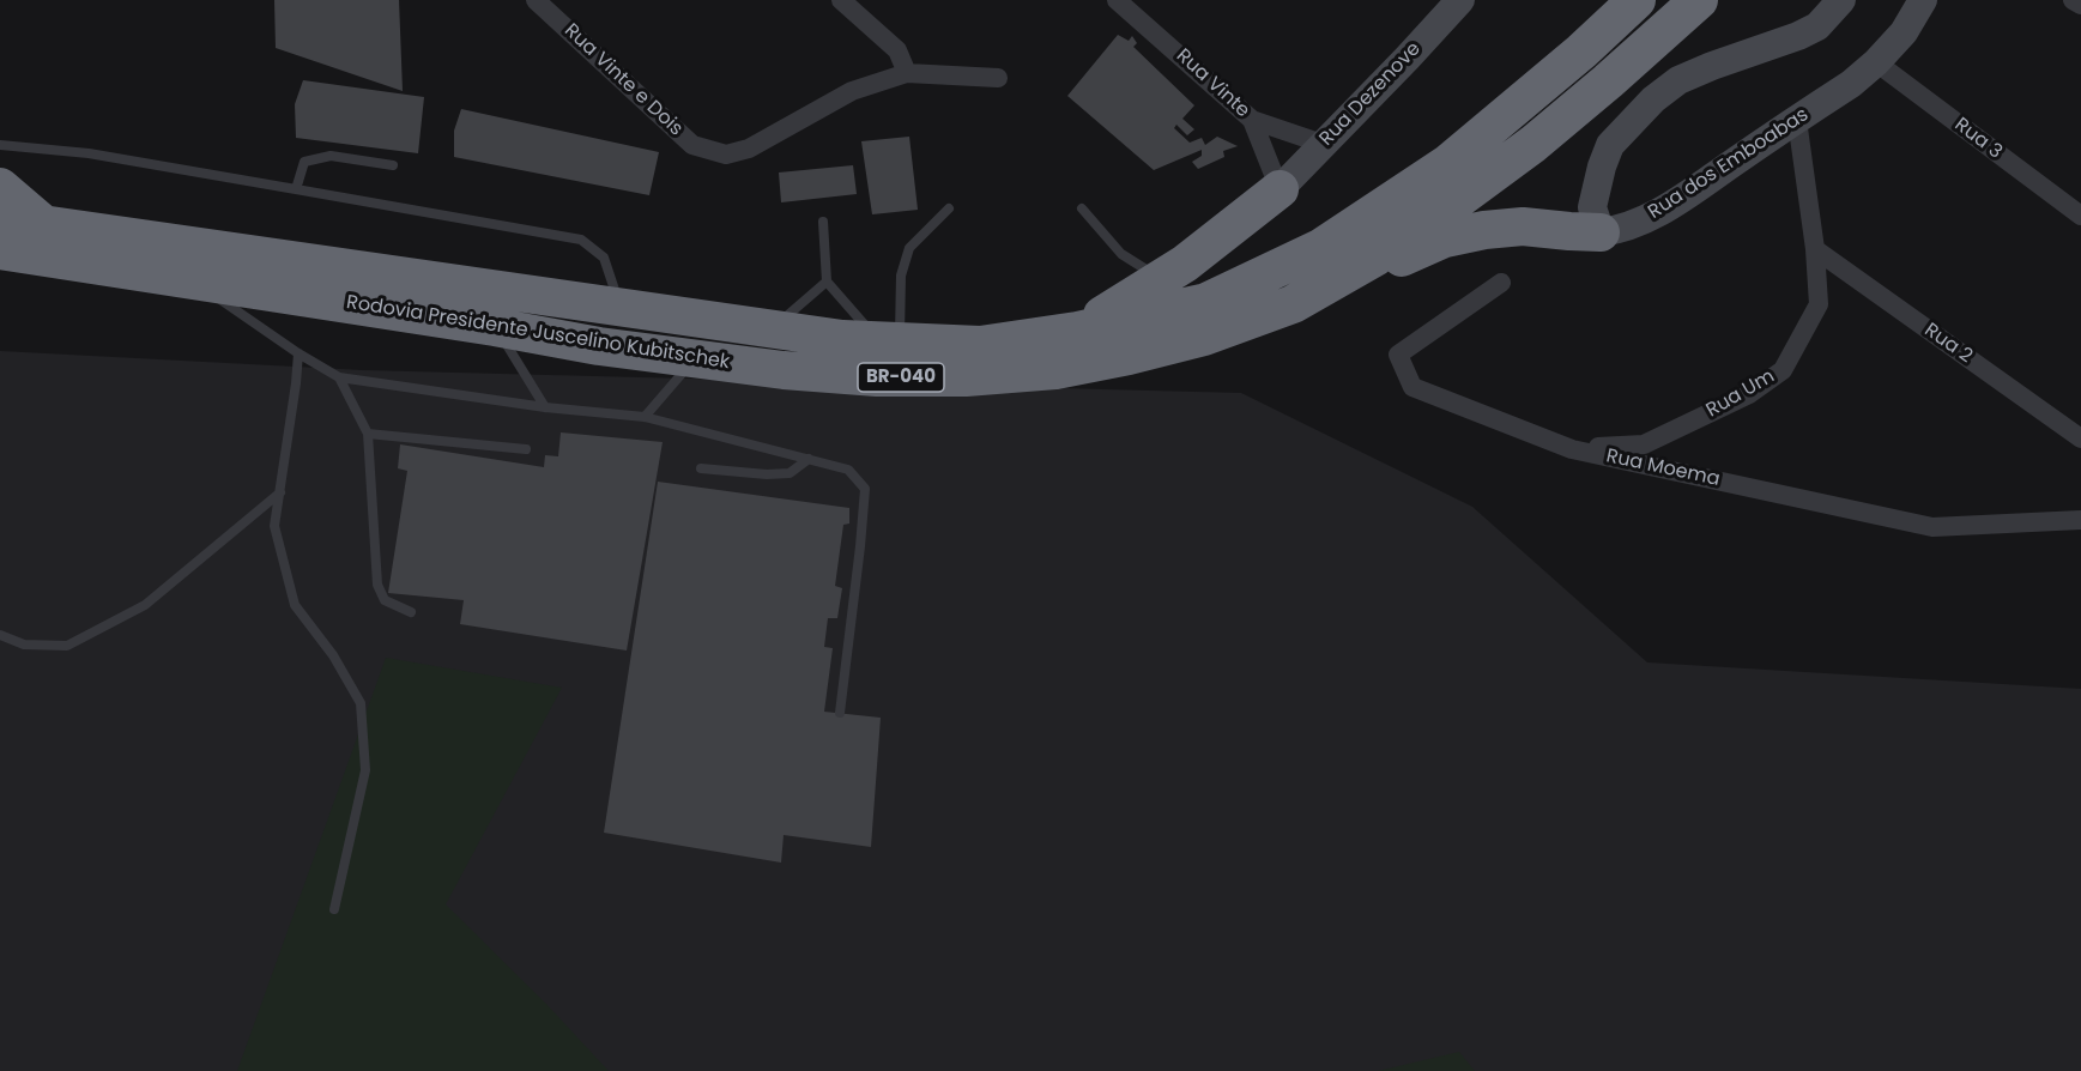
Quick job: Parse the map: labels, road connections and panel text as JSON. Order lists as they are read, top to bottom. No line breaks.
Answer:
{"streets":{"highway":["Rodovia Presidente Juscelino Kubitschek","BR-040"],"main road":["Rua Dezenove","Rua dos Emboabas"],"street":["Rua Vinte e Dois","Rua Vinte","Rua 3","Rua 2","Rua Um","Rua Moema"]},"crossings":[["Rua Vinte","Rua Dezenove"],["Rua 3","Rua dos Emboabas"],["Rua dos Emboabas","Rua Um"],["Rua 2","Rua Um"],["Rua Um","Rua Moema"]]}
